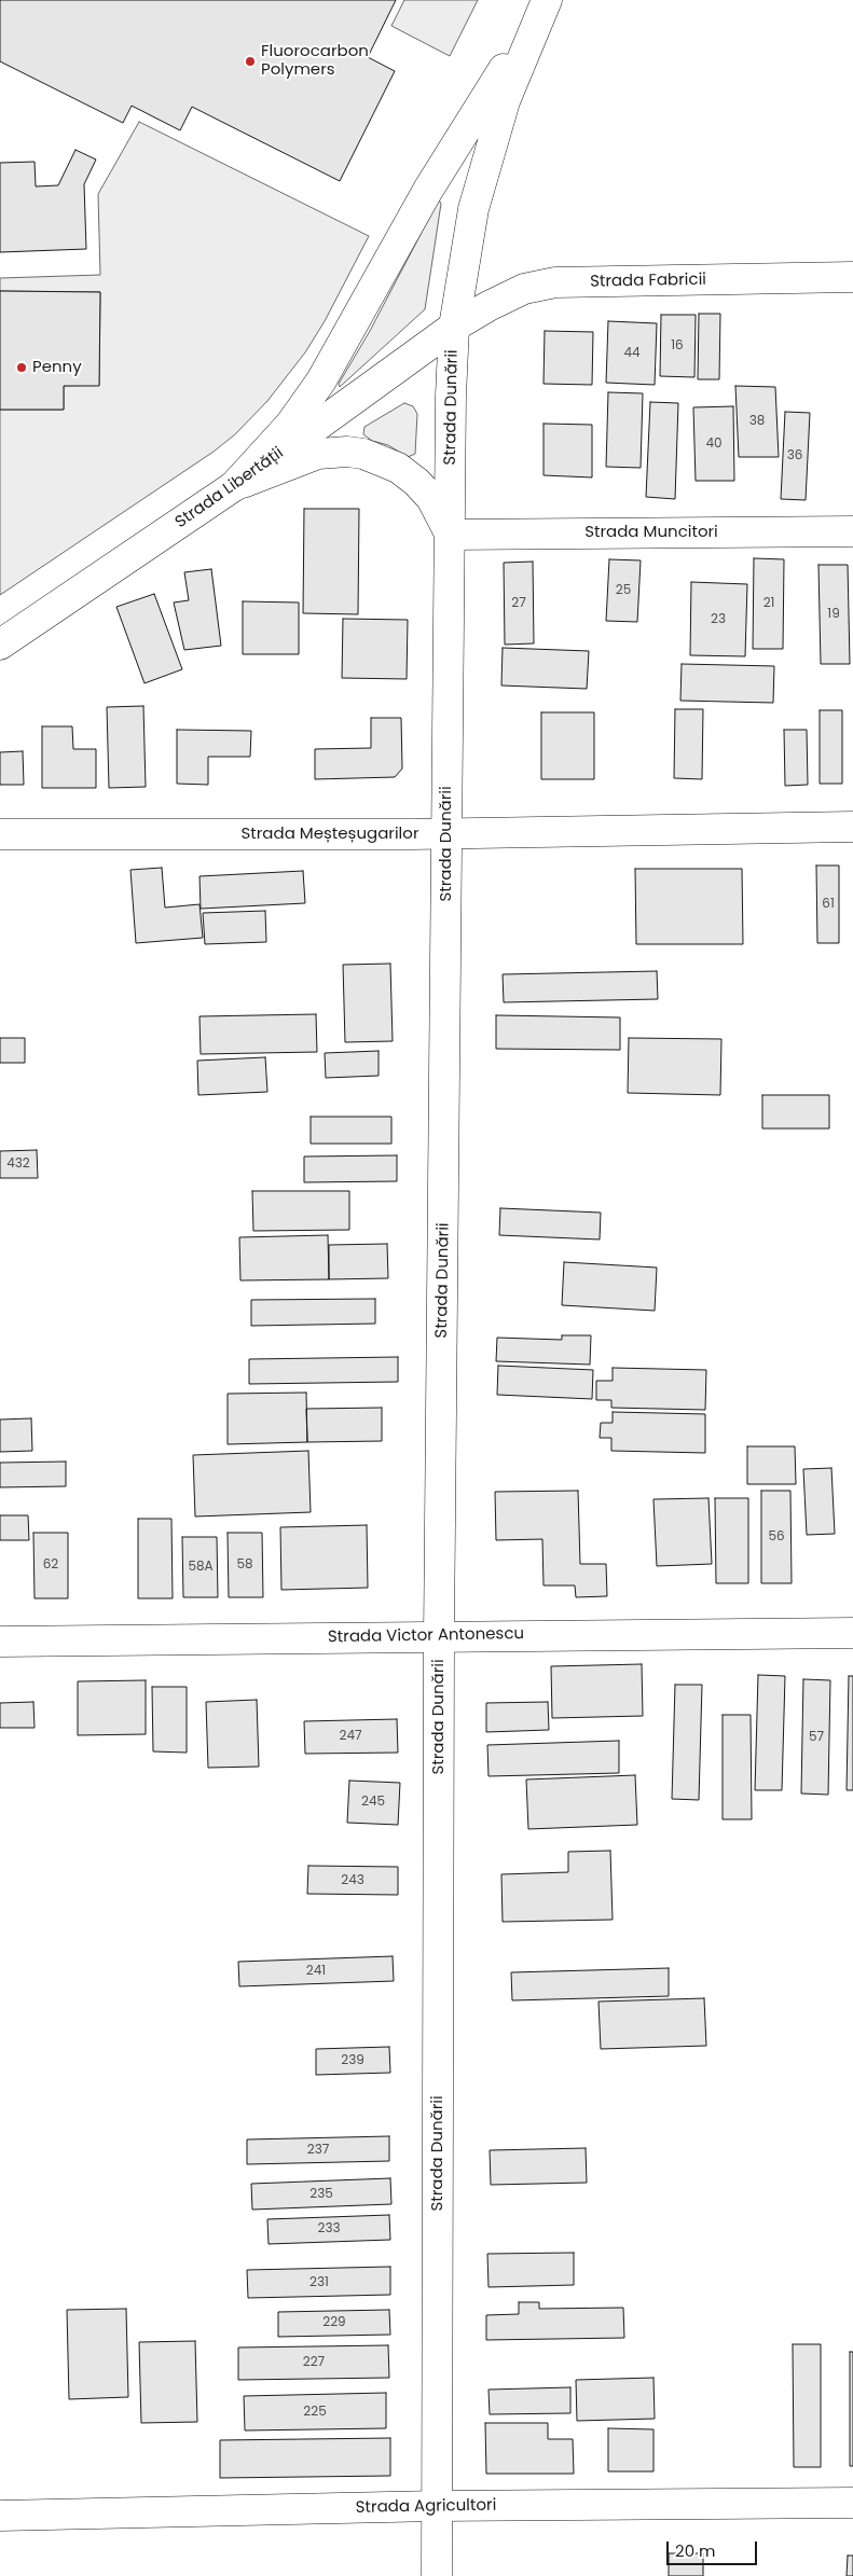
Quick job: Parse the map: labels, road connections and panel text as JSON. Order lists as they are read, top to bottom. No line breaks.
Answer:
{"streets":{"street":["Strada Fabricii","Strada Dunării","Strada Libertății","Strada Muncitori","Strada Meșteșugarilor","Strada Victor Antonescu","Strada Agricultori"]},"crossings":[["Strada Fabricii","Strada Dunării"],["Strada Fabricii","Strada Libertății"],["Strada Dunării","Strada Libertății"],["Strada Dunării","Strada Muncitori"],["Strada Dunării","Strada Meșteșugarilor"],["Strada Dunării","Strada Victor Antonescu"],["Strada Dunării","Strada Agricultori"]],"places":["Fluorocarbon Polymers","Penny"],"house_numbers":["16","44","38","40","36","25","27","21","19","23","61","432","56","62","58","58A","247","57","245","243","241","239","237","235","233","231","229","227","225"],"scale_bar":"20 m"}
